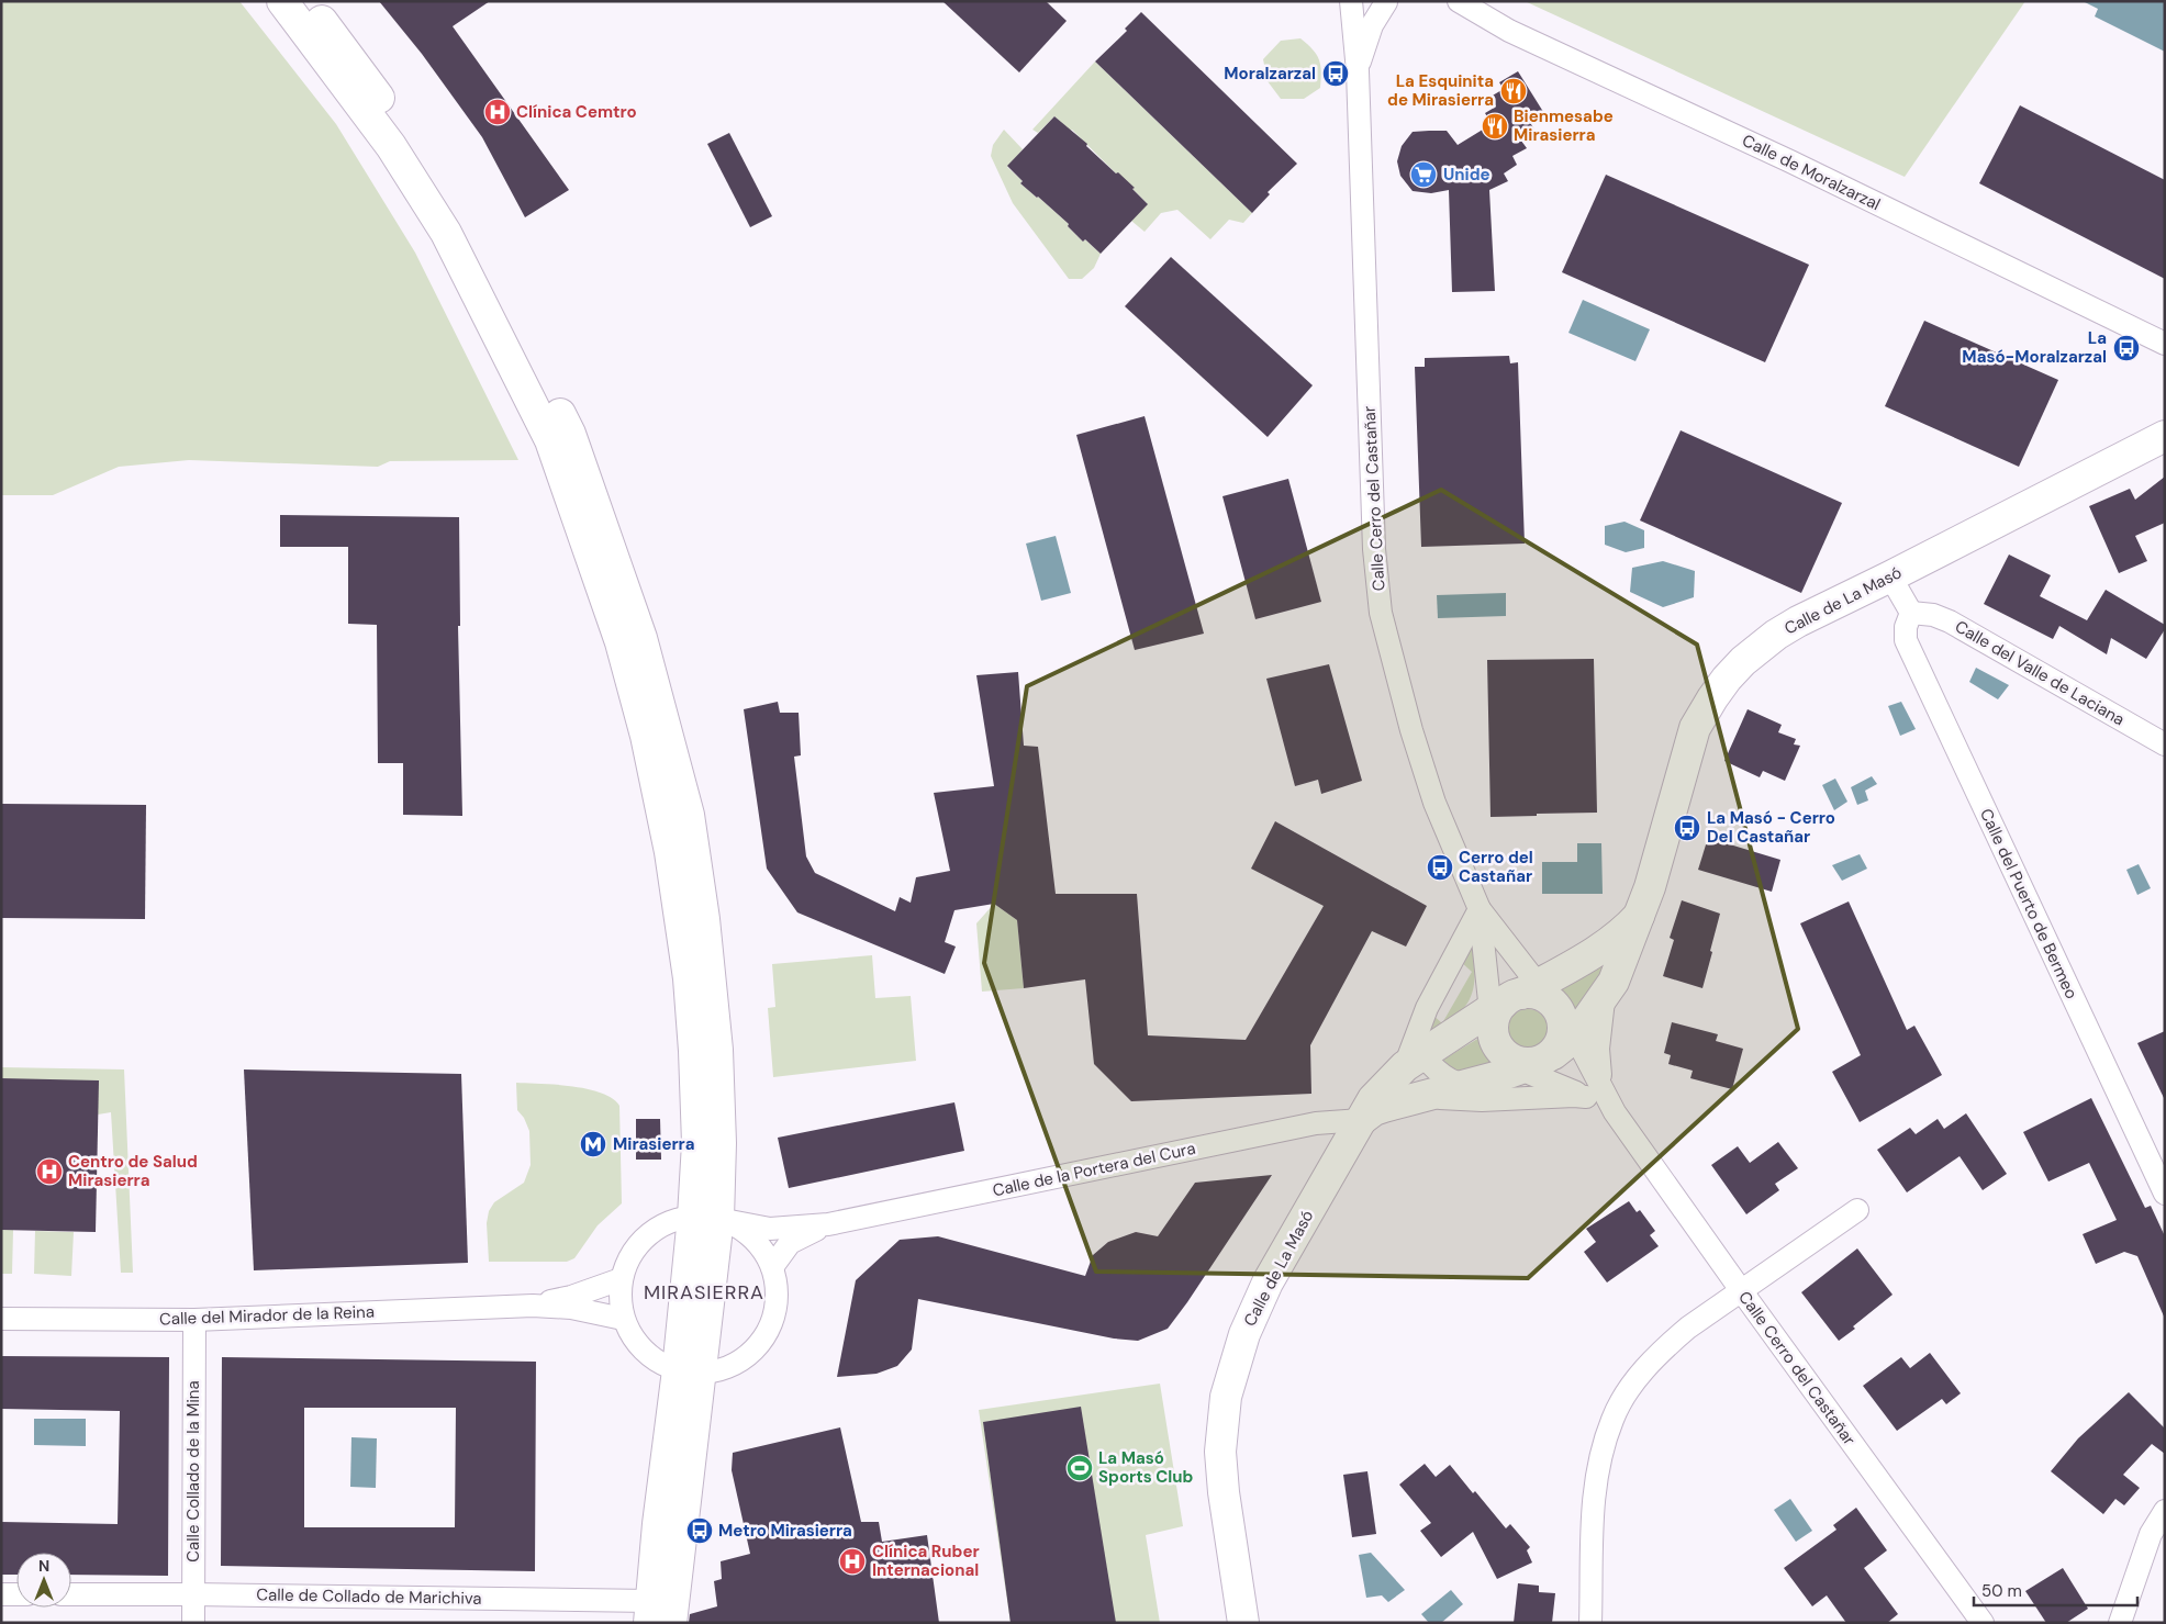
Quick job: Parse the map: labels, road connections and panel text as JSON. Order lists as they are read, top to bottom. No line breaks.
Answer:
{"streets":{"main road":["Calle de La Masó"],"street":["Calle de Moralzarzal","Calle Cerro del Castañar","Calle del Valle de Laciana","Calle del Puerto de Bermeo","Calle de la Portera del Cura","Calle del Mirador de la Reina","Calle Collado de la Mina","Calle de Collado de Marichiva"]},"crossings":[["Calle Cerro del Castañar","Calle de La Masó"],["Calle de La Masó","Calle de la Portera del Cura"],["Calle del Valle de Laciana","Calle del Puerto de Bermeo"],["Calle del Mirador de la Reina","Calle Collado de la Mina"],["Calle Collado de la Mina","Calle de Collado de Marichiva"]],"districts":["MIRASIERRA"],"places":{"bus stop":["Moralzarzal","La Masó-Moralzarzal","La Masó - Cerro Del Castañar","Cerro del Castañar","Metro Mirasierra"],"restaurant":["La Esquinita de Mirasierra","Bienmesabe Mirasierra"],"hospital":["Clínica Cemtro","Centro de Salud Mirasierra","Clínica Ruber Internacional"],"supermarket":["Unide"],"metro station":["Mirasierra"],"sports":["La Masó Sports Club"]},"scale_bar":"50 m","north":"top"}
